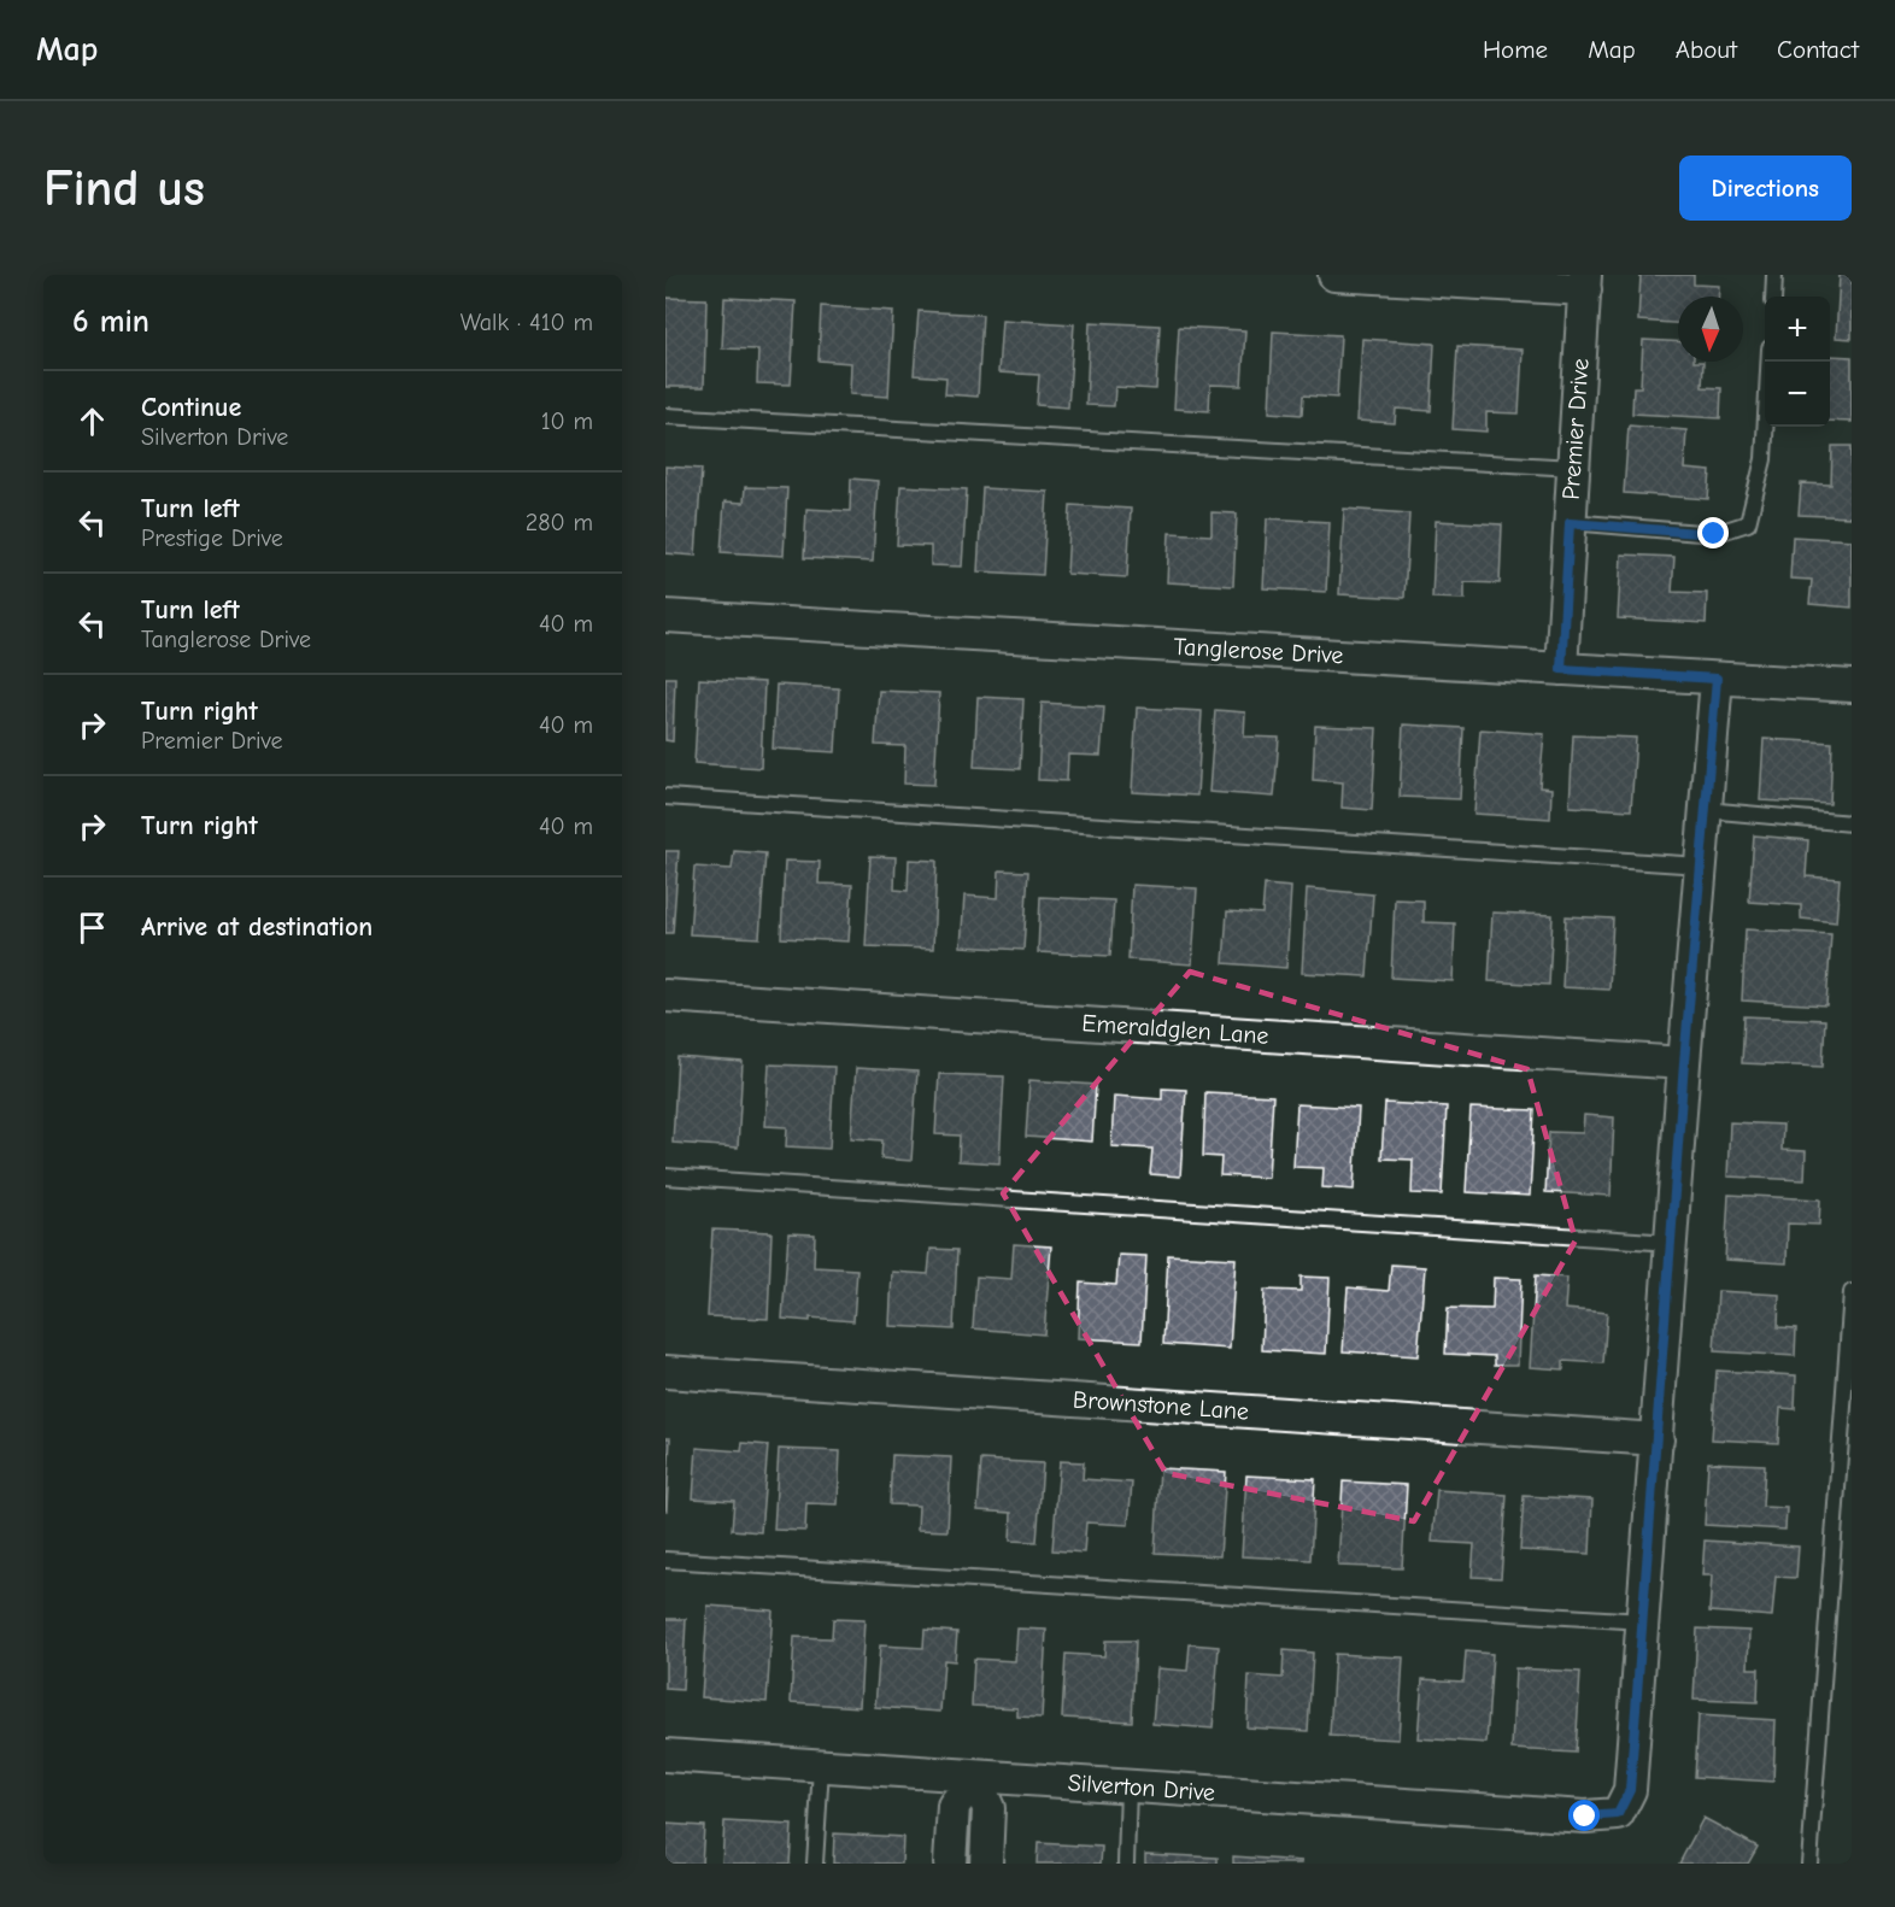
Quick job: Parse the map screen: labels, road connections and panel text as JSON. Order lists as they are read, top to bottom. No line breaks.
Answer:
{"streets":{"street":["Premier Drive","Tanglerose Drive","Emeraldglen Lane","Brownstone Lane","Silverton Drive"]},"crossings":[["Premier Drive","Tanglerose Drive"]],"north":"bottom","page":{"header":"Map","nav":["Home","Map","About","Contact"],"buttons":"Directions","title":"Find us","heading":["6 min","Walk · 410 m"],"map_buttons":["+","−"],"list":[["Continue","Silverton Drive","10 m"],["Turn left","Prestige Drive","280 m"],["Turn left","Tanglerose Drive","40 m"],["Turn right","Premier Drive","40 m"],["Turn right","40 m"],"Arrive at destination"]}}
